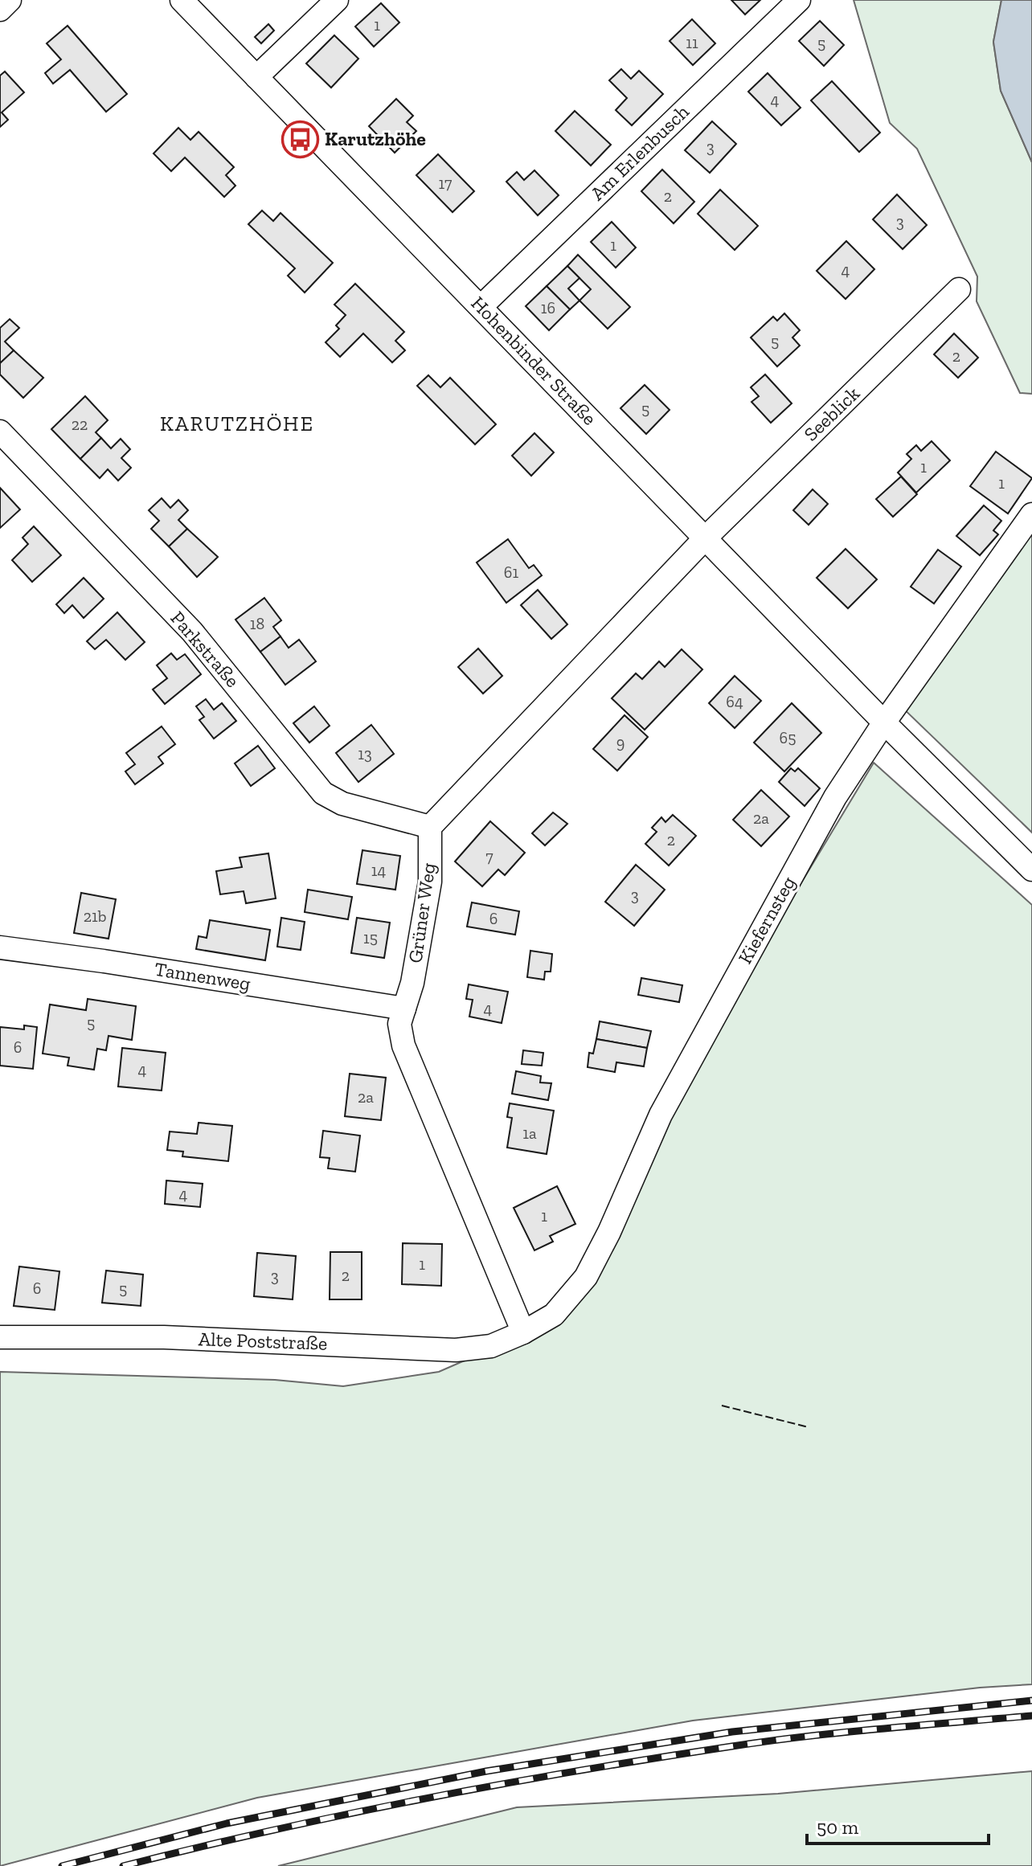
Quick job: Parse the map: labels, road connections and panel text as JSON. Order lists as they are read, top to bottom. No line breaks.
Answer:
{"streets":{"street":["Am Erlenbusch","Hohenbinder Straße","Seeblick","Parkstraße","Grüner Weg","Kiefernsteg","Tannenweg","Alte Poststraße"]},"crossings":[["Am Erlenbusch","Hohenbinder Straße"],["Hohenbinder Straße","Seeblick"],["Hohenbinder Straße","Kiefernsteg"],["Parkstraße","Grüner Weg"],["Grüner Weg","Kiefernsteg"],["Grüner Weg","Tannenweg"],["Grüner Weg","Alte Poststraße"],["Kiefernsteg","Alte Poststraße"]],"districts":["KARUTZHÖHE"],"places":{"bus stop":["Karutzhöhe"]},"house_numbers":["1","11","5","4","3","17","2","3","1","4","16","5","2","5","22","1","1","61","18","64","65","9","13","2a","2","7","14","3","21b","6","15","4","5","6","4","2a","1a","4","1","1","2","3","6","5"],"scale_bar":"50 m"}
